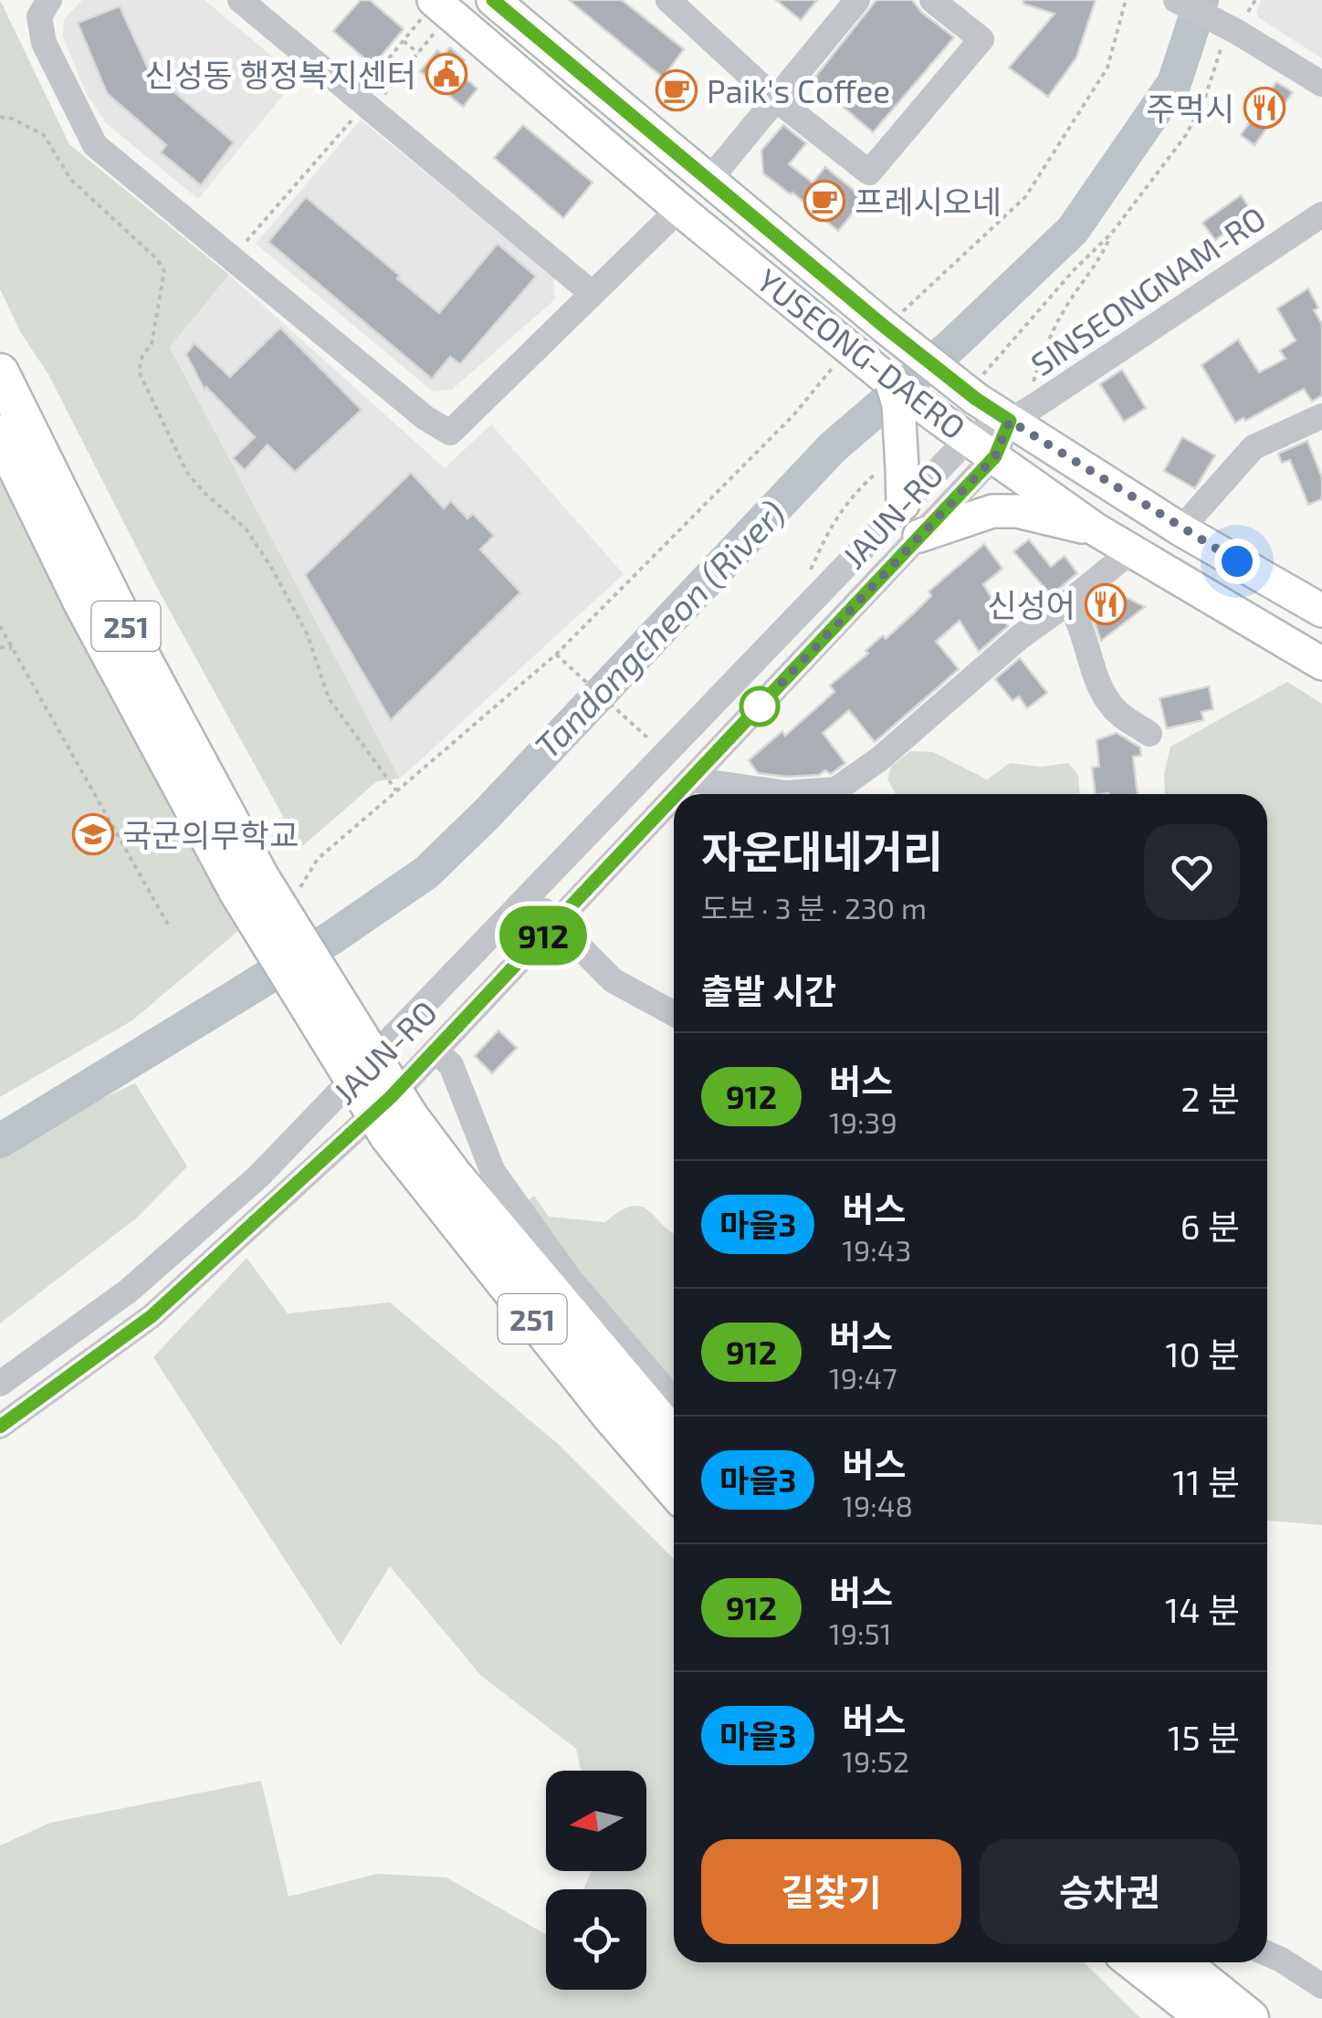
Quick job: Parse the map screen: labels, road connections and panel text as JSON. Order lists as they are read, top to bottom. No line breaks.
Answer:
{"streets":{"highway":["251"],"main road":["YUSEONG-DAERO"],"street":["SINSEONGNAM-RO","JAUN-RO"]},"crossings":[["SINSEONGNAM-RO","YUSEONG-DAERO"],["SINSEONGNAM-RO","JAUN-RO"],["YUSEONG-DAERO","JAUN-RO"]],"water":["Tandongcheon (River)"],"places":{"public building":["신성동 행정복지센터"],"cafe":["Paik's Coffee","프레시오네"],"restaurant":["주먹시","신성어"],"school or university":["국군의무학교"]},"lines":["bus line 912"],"north":"left","page":{"on_map":"912","heading":[["자운대네거리","도보 · 3 분 · 230 m"],"출발 시간"],"list":[{"mark":"912","name":"버스","note":"19:39","value":"2 분"},{"mark":"마을3","name":"버스","note":"19:43","value":"6 분"},{"mark":"912","name":"버스","note":"19:47","value":"10 분"},{"mark":"마을3","name":"버스","note":"19:48","value":"11 분"},{"mark":"912","name":"버스","note":"19:51","value":"14 분"},{"mark":"마을3","name":"버스","note":"19:52","value":"15 분"}],"buttons":["길찾기","승차권"]}}
